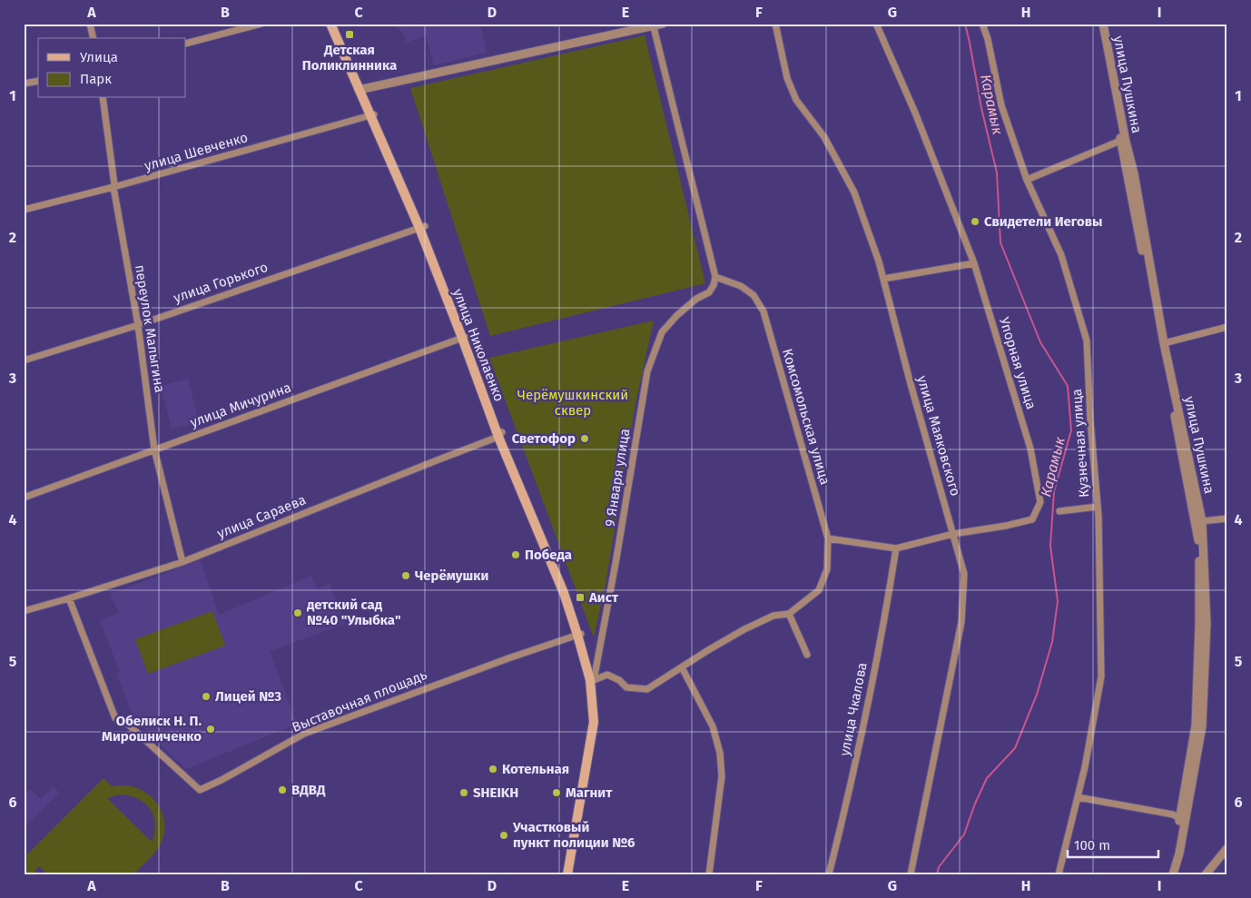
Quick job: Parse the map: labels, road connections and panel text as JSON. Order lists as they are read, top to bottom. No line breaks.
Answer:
{"streets":{"main road":["улица Николаенко"],"street":["улица Пушкина","улица Шевченко","улица Горького","переулок Малыгина","Упорная улица","улица Мичурина","Комсомольская улица","улица Маяковского","Кузнечная улица","9 Января улица","улица Сараева","Выставочная площадь","улица Чкалова"]},"crossings":[["улица Шевченко","переулок Малыгина"],["улица Шевченко","улица Николаенко"],["улица Горького","переулок Малыгина"],["улица Горького","улица Николаенко"],["переулок Малыгина","улица Мичурина"],["переулок Малыгина","улица Сараева"],["улица Николаенко","улица Мичурина"],["улица Николаенко","улица Сараева"],["улица Николаенко","Выставочная площадь"],["Упорная улица","Комсомольская улица"],["Упорная улица","улица Маяковского"],["Упорная улица","улица Чкалова"],["Комсомольская улица","9 Января улица"],["улица Сараева","Выставочная площадь"]],"water":["Карамык"],"parks":["Черёмушкинский сквер"],"places":{"transit":["Детская Поликлинника","Аист"],"other":["Свидетели Иеговы","Светофор","Победа","Черёмушки","детский сад №40 \"Улыбка\"","Лицей №3","Обелиск Н. П. Мирошниченко","Котельная","ВДВД","SHEIKH","Магнит","Участковый пункт полиции №6"]},"legend":["Улица","Парк"],"scale_bar":"100 m","grid":{"columns":["A","B","C","D","E","F","G","H","I"],"rows":["1","2","3","4","5","6"]}}
